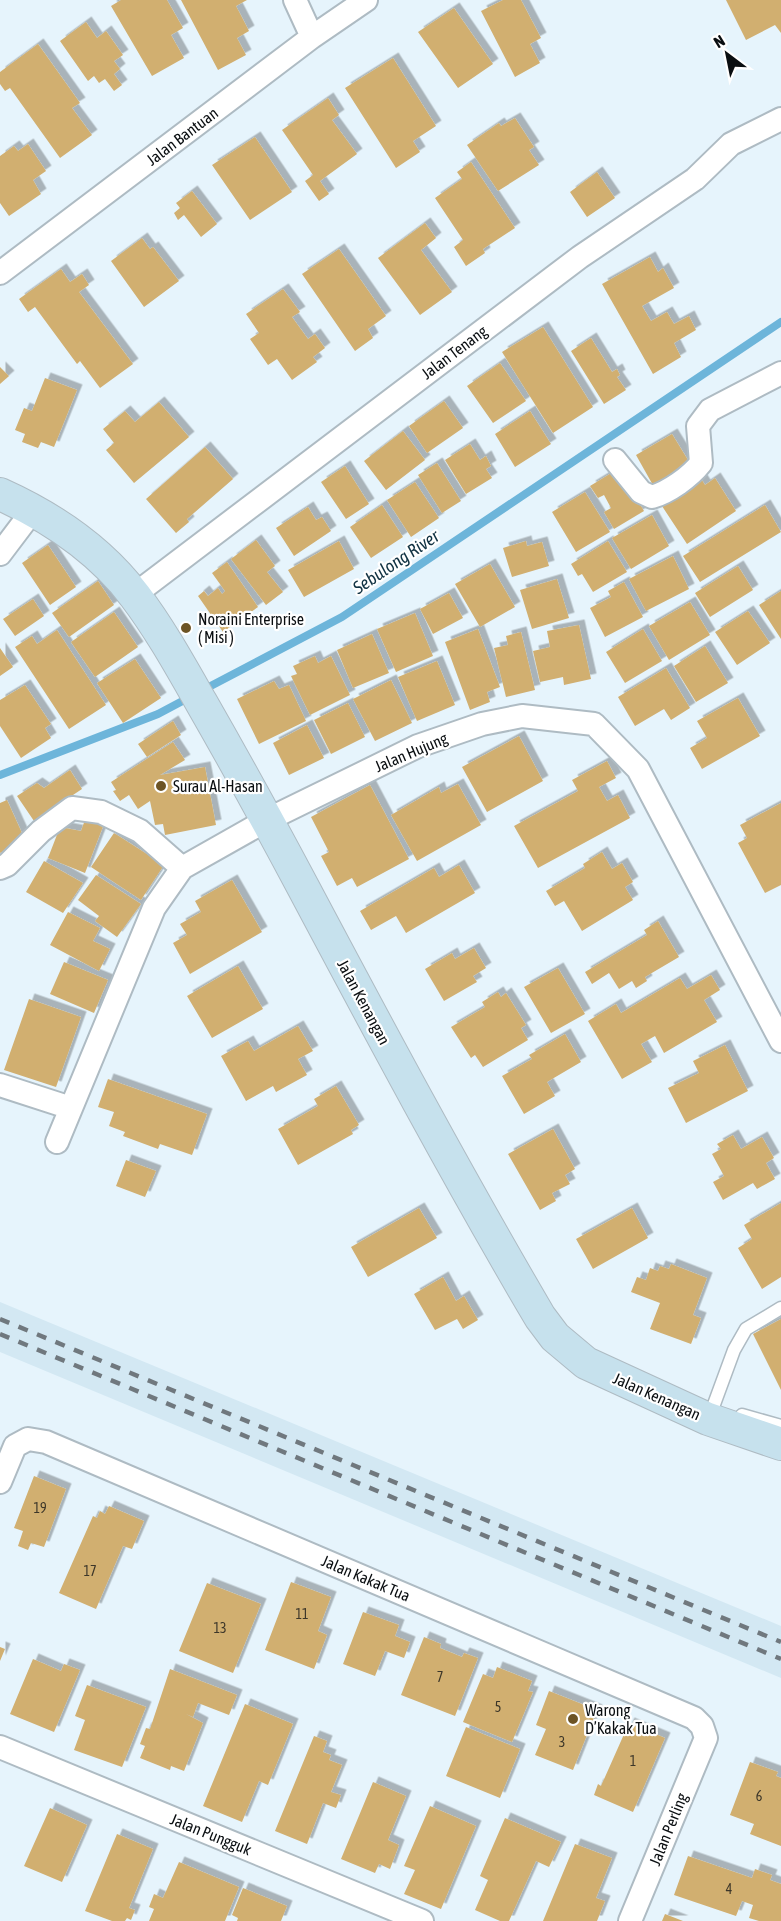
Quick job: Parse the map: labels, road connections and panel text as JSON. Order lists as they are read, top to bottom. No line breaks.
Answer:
{"streets":{"street":["Jalan Bantuan","Jalan Tenang","Jalan Hujung","Jalan Kenangan","Jalan Kakak Tua","Jalan Perling","Jalan Pungguk"]},"crossings":[["Jalan Tenang","Jalan Kenangan"],["Jalan Hujung","Jalan Kenangan"],["Jalan Kakak Tua","Jalan Perling"]],"water":["Sebulong River"],"places":["Noraini Enterprise ( Misi )","Surau Al-Hasan","Warong D’Kakak Tua"],"house_numbers":["19","17","11","13","7","5","3","1","6","4"],"north":"top left"}
